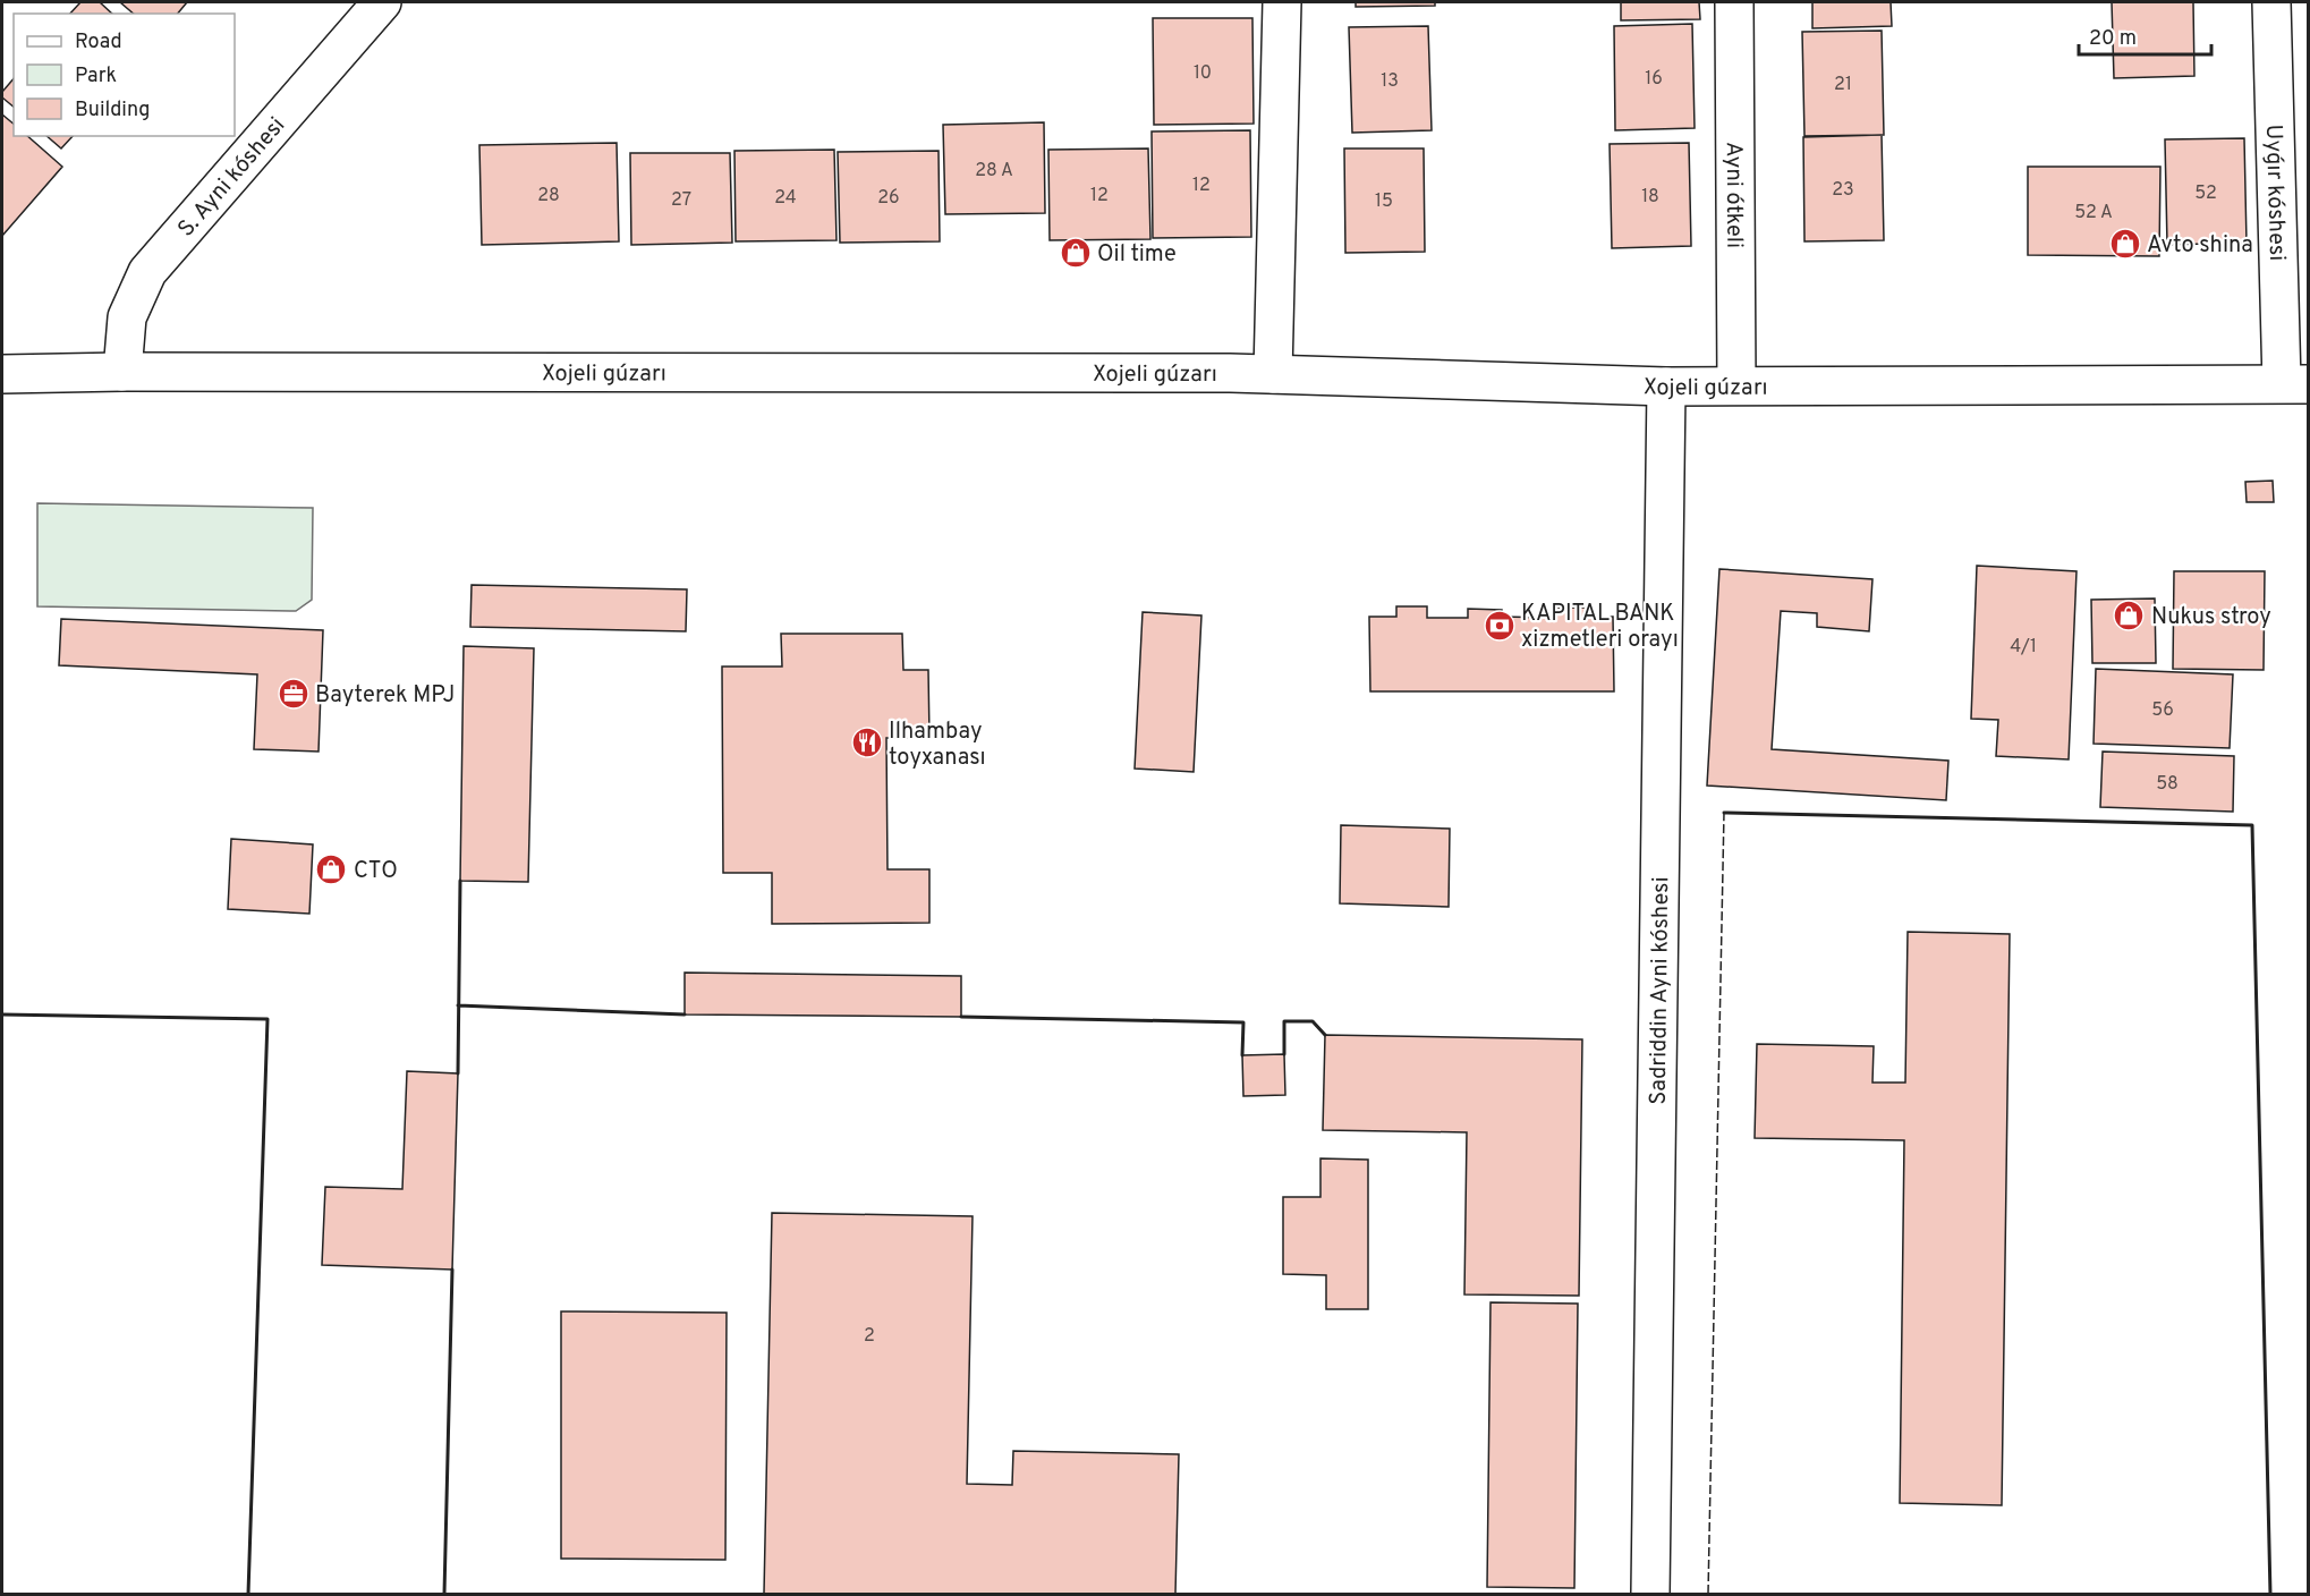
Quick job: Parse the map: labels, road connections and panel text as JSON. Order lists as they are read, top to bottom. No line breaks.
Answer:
{"streets":{"street":["S. Ayni kóshesi","Uyǵır kóshesi","Ayni ótkeli","Xojeli gúzarı","Sadriddin Ayni kóshesi"]},"crossings":[["S. Ayni kóshesi","Xojeli gúzarı"],["Uyǵır kóshesi","Xojeli gúzarı"],["Ayni ótkeli","Xojeli gúzarı"],["Xojeli gúzarı","Sadriddin Ayni kóshesi"]],"places":{"shop":["Avto shina","Oil time","Nukus stroy","СТО"],"bank":["KAPITAL BANK xizmetleri orayı"],"office":["Bayterek MPJ"],"restaurant":["Ilhambay toyxanası"]},"house_numbers":["10","16","13","21","28 А","12","23","52","28","12","18","24","26","27","15","52 А","4/1","56","58","2"],"legend":["Road","Park","Building"],"scale_bar":"20 m"}
